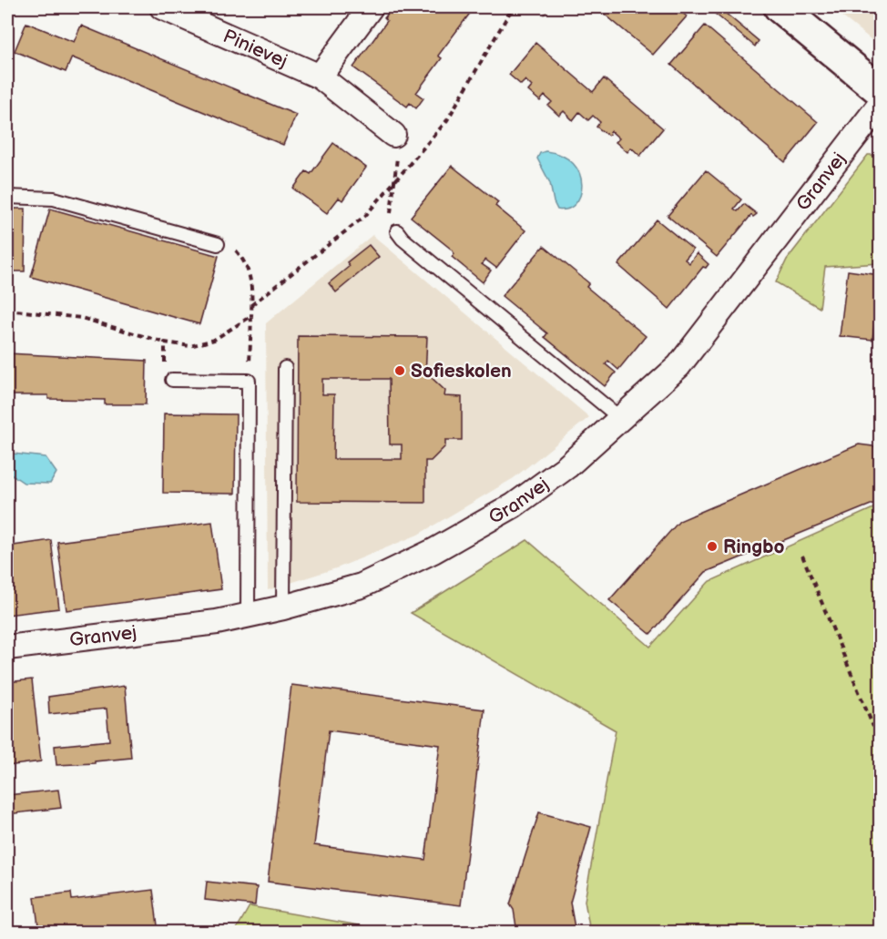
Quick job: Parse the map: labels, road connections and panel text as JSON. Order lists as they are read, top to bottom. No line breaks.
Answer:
{"streets":{"street":["Pinievej","Granvej"]},"places":["Sofieskolen","Ringbo"]}
